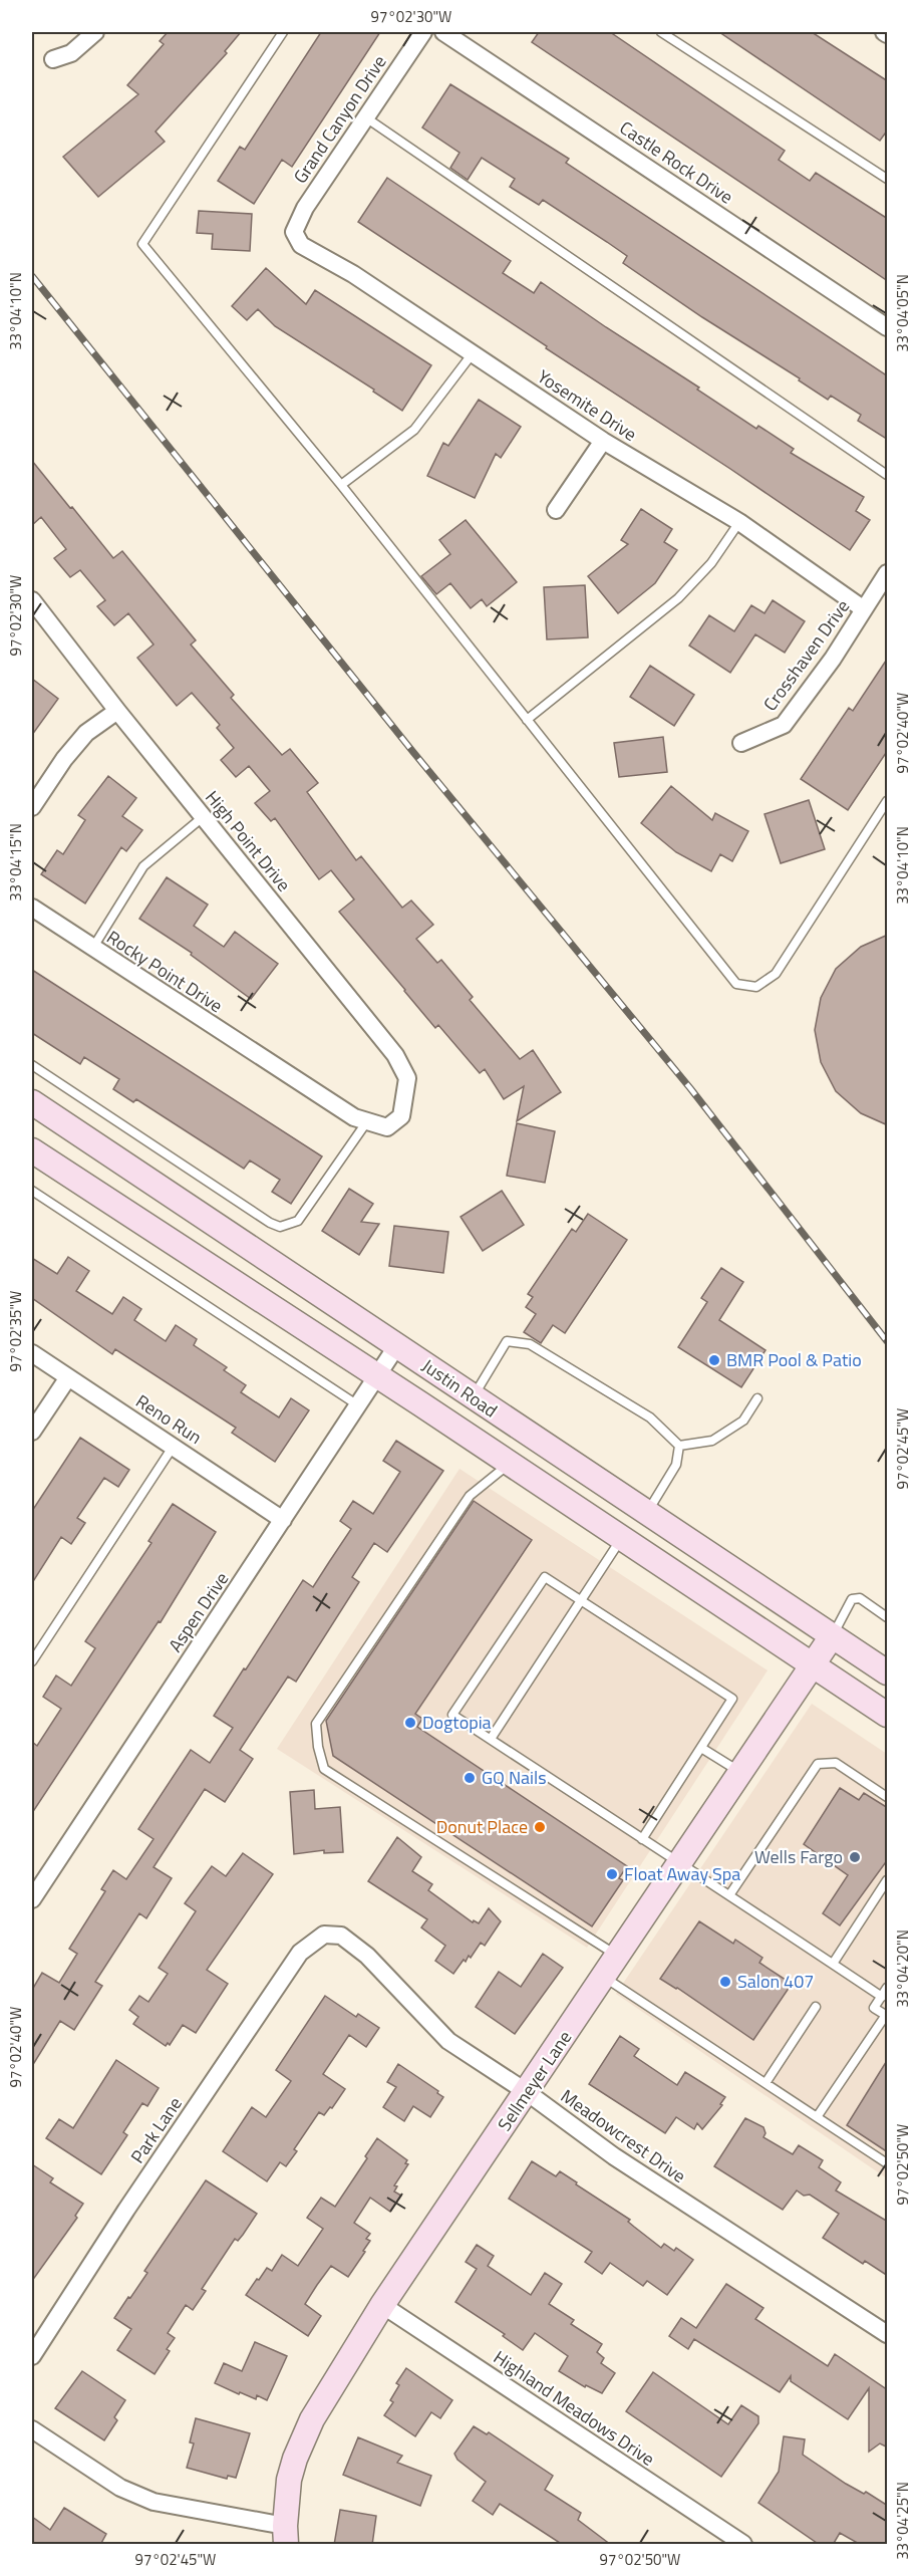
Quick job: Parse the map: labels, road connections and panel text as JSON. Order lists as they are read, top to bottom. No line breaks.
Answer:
{"streets":{"main road":["Justin Road","Sellmeyer Lane"],"street":["Grand Canyon Drive","Castle Rock Drive","Yosemite Drive","Crosshaven Drive","High Point Drive","Rocky Point Drive","Reno Run","Aspen Drive","Park Lane","Meadowcrest Drive","Highland Meadows Drive"]},"crossings":[["Grand Canyon Drive","Yosemite Drive"],["Yosemite Drive","Crosshaven Drive"],["High Point Drive","Rocky Point Drive"],["Justin Road","Aspen Drive"],["Justin Road","Sellmeyer Lane"],["Reno Run","Aspen Drive"],["Sellmeyer Lane","Meadowcrest Drive"],["Sellmeyer Lane","Highland Meadows Drive"],["Park Lane","Meadowcrest Drive"]],"places":["BMR Pool & Patio","Dogtopia","GQ Nails","Donut Place","Wells Fargo","Float Away Spa","Salon 407"],"coordinates":["97°02'30\"W","33°04'10\"N","33°04'05\"N","97°02'40\"W","33°04'15\"N","97°02'35\"W","97°02'45\"W","33°04'20\"N","97°02'50\"W","33°04'25\"N"]}
